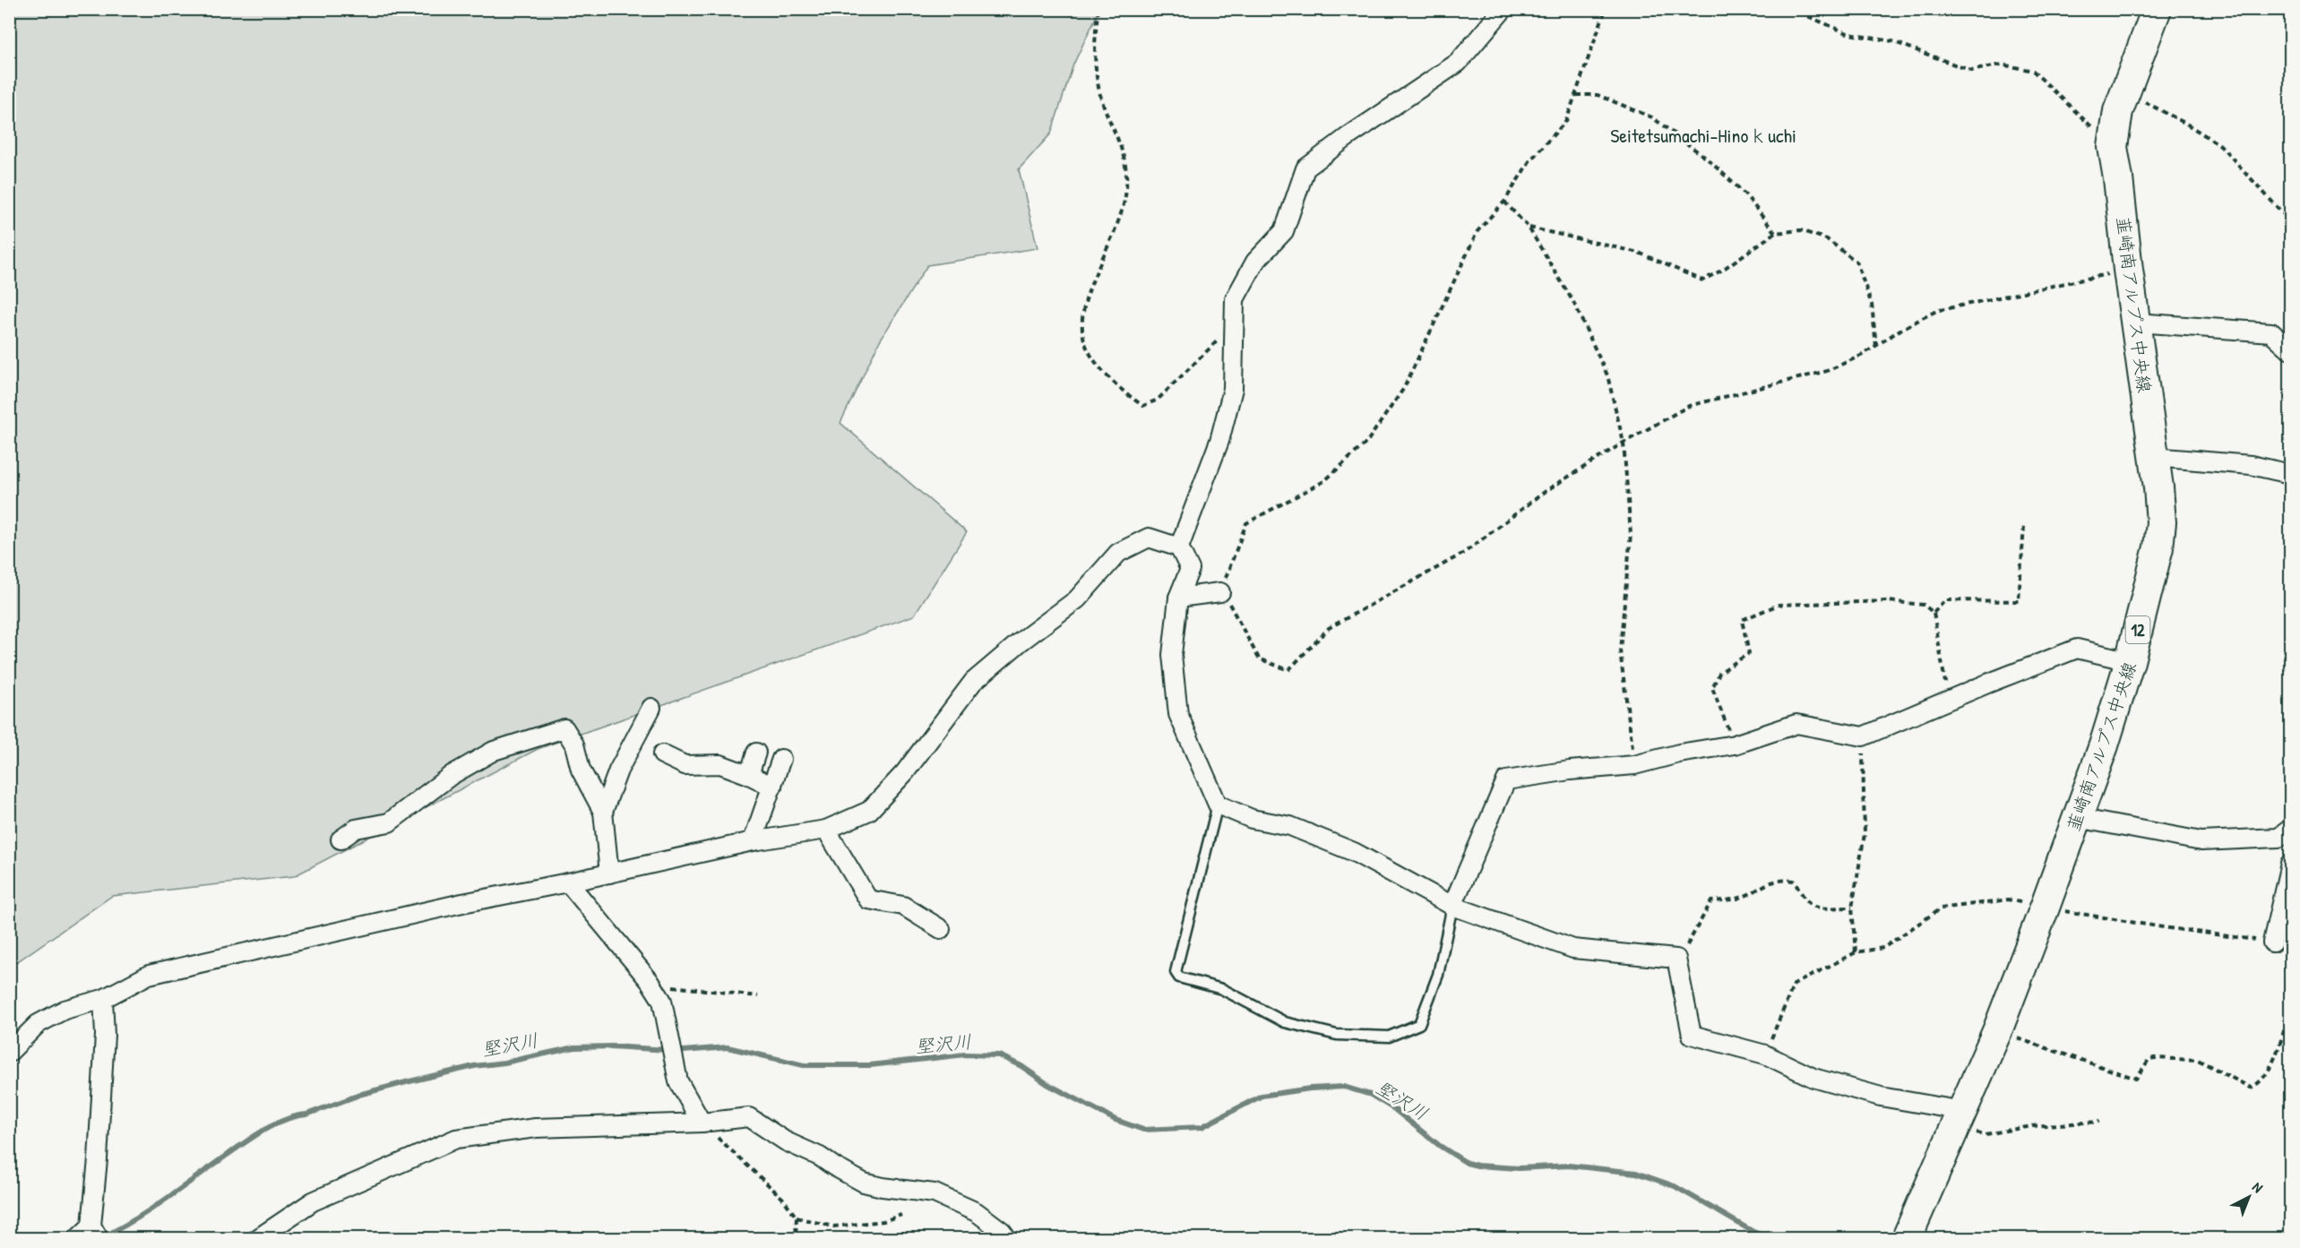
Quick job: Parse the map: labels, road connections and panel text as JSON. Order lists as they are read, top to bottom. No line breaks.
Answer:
{"streets":{"main road":["韮崎南アルプス中央線","12"]},"districts":["Seitetsumachi-Hinoｋuchi"],"water":["堅沢川"],"north":"top right"}
